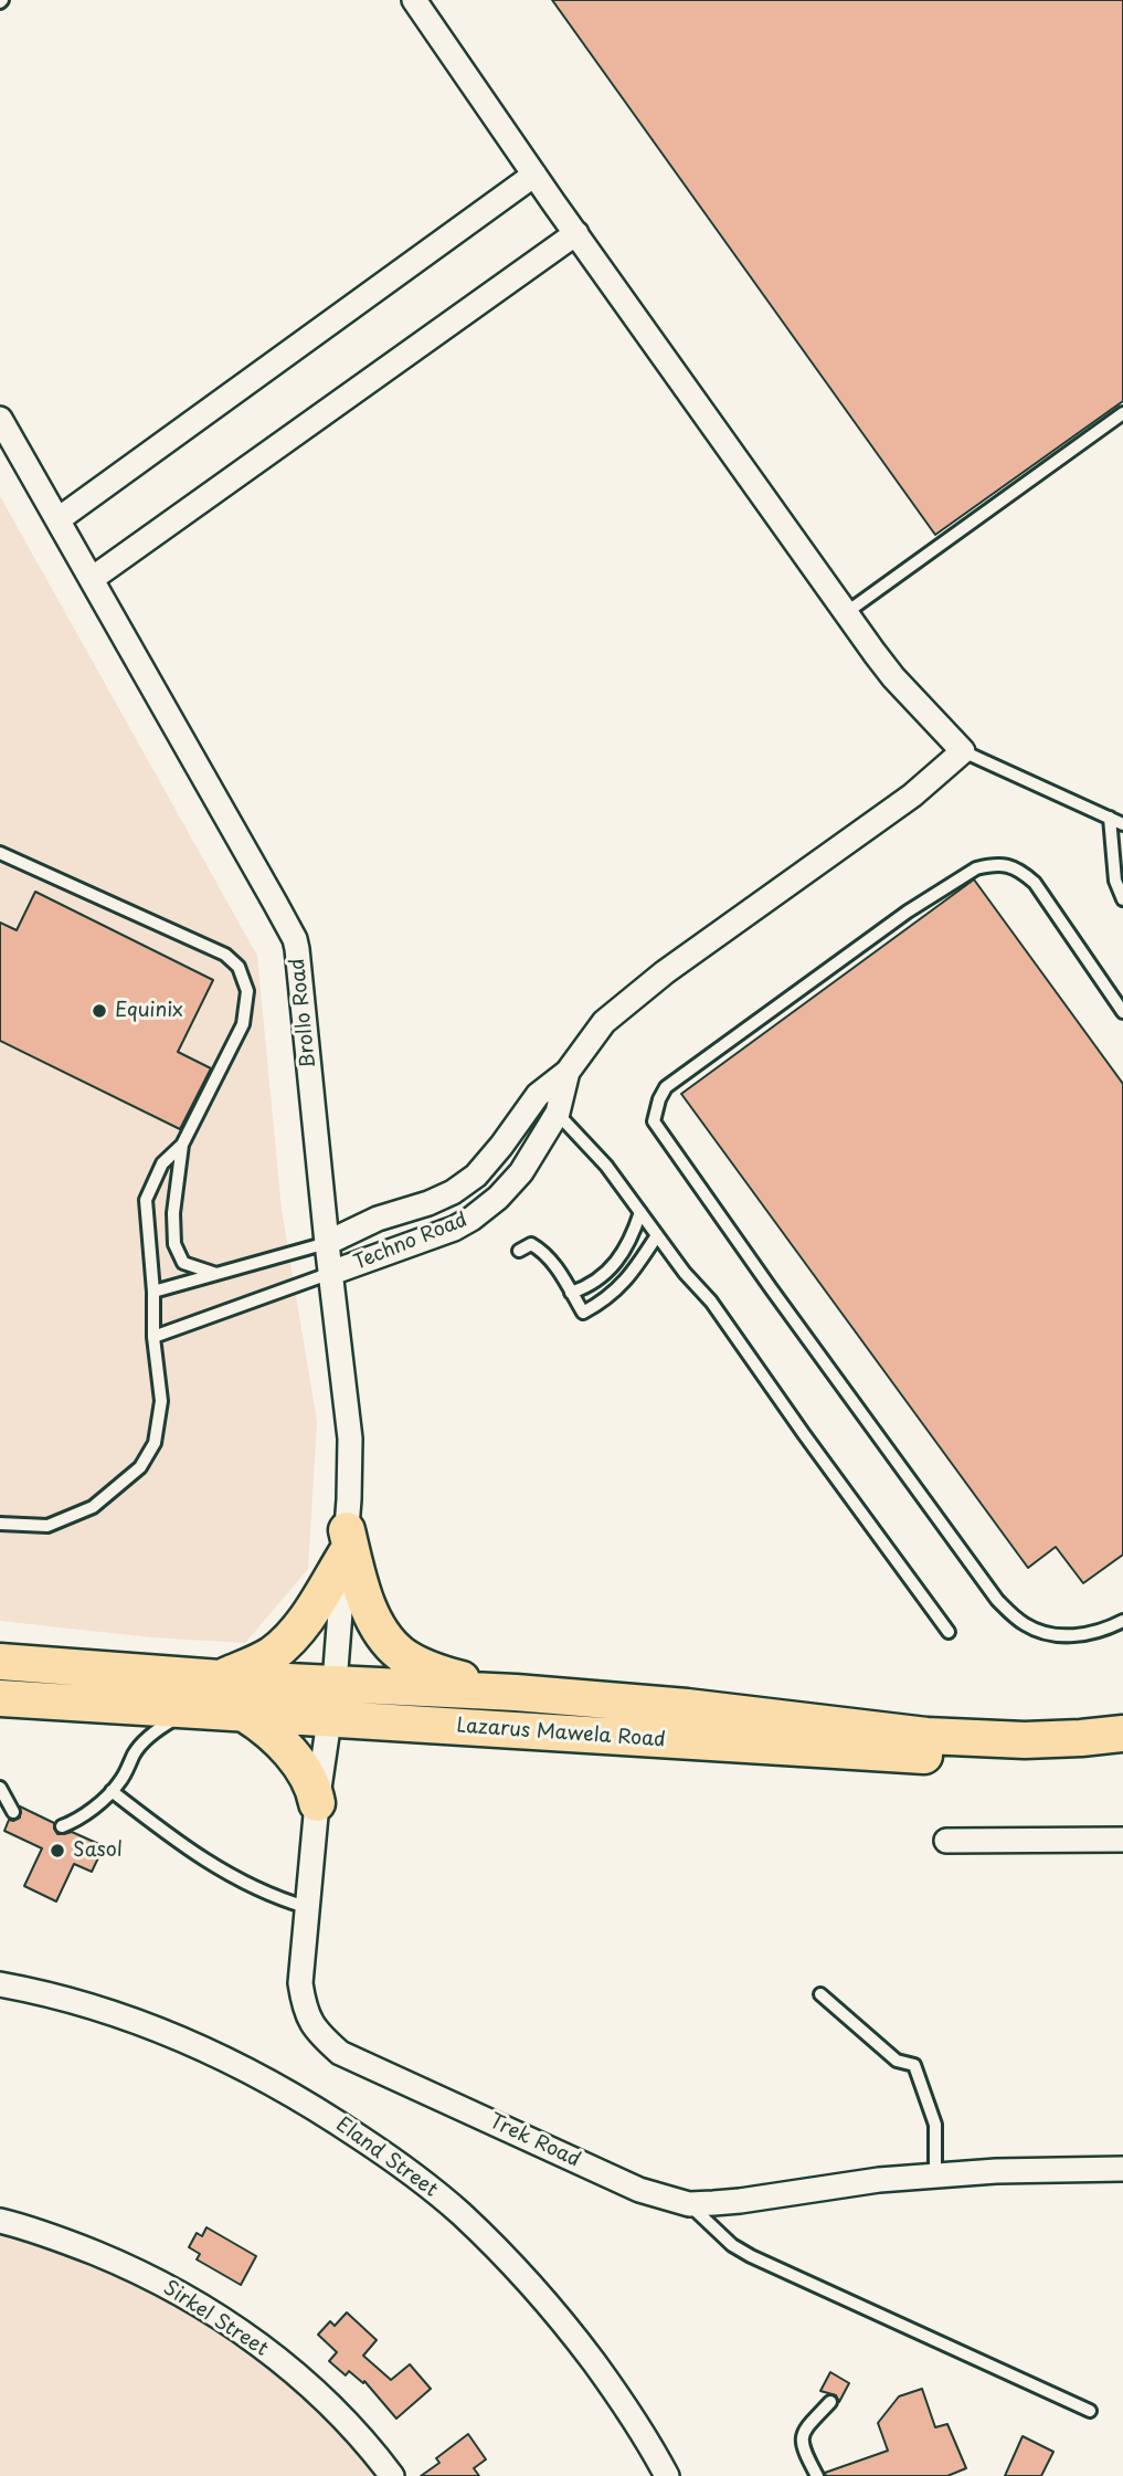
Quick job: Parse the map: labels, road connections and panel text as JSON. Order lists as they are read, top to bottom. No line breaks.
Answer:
{"streets":{"main road":["Lazarus Mawela Road"],"street":["Brollo Road","Techno Road","Trek Road","Eland Street","Sirkel Street"]},"crossings":[["Brollo Road","Techno Road"],["Brollo Road","Lazarus Mawela Road"],["Brollo Road","Trek Road"],["Lazarus Mawela Road","Trek Road"]],"places":["Equinix","Sasol"]}
